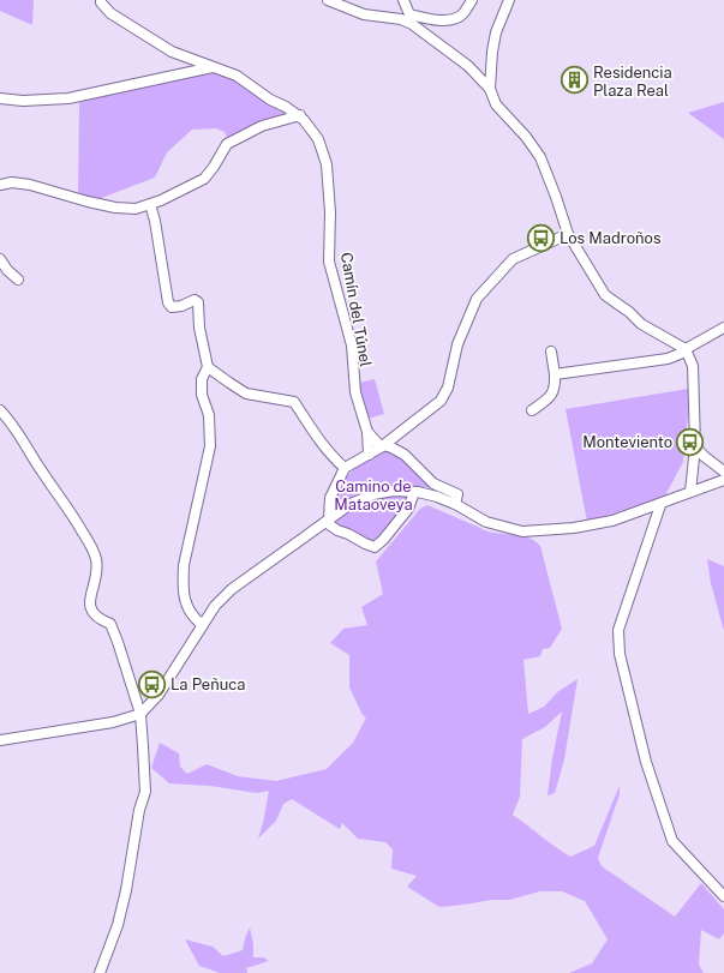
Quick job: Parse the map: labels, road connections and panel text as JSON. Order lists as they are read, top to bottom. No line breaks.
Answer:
{"streets":{"street":["Camín del Túnel"]},"parks":["Camino de Mataoveya"],"places":{"building":["Residencia Plaza Real"],"bus stop":["Los Madroños","Monteviento","La Peñuca"]}}
